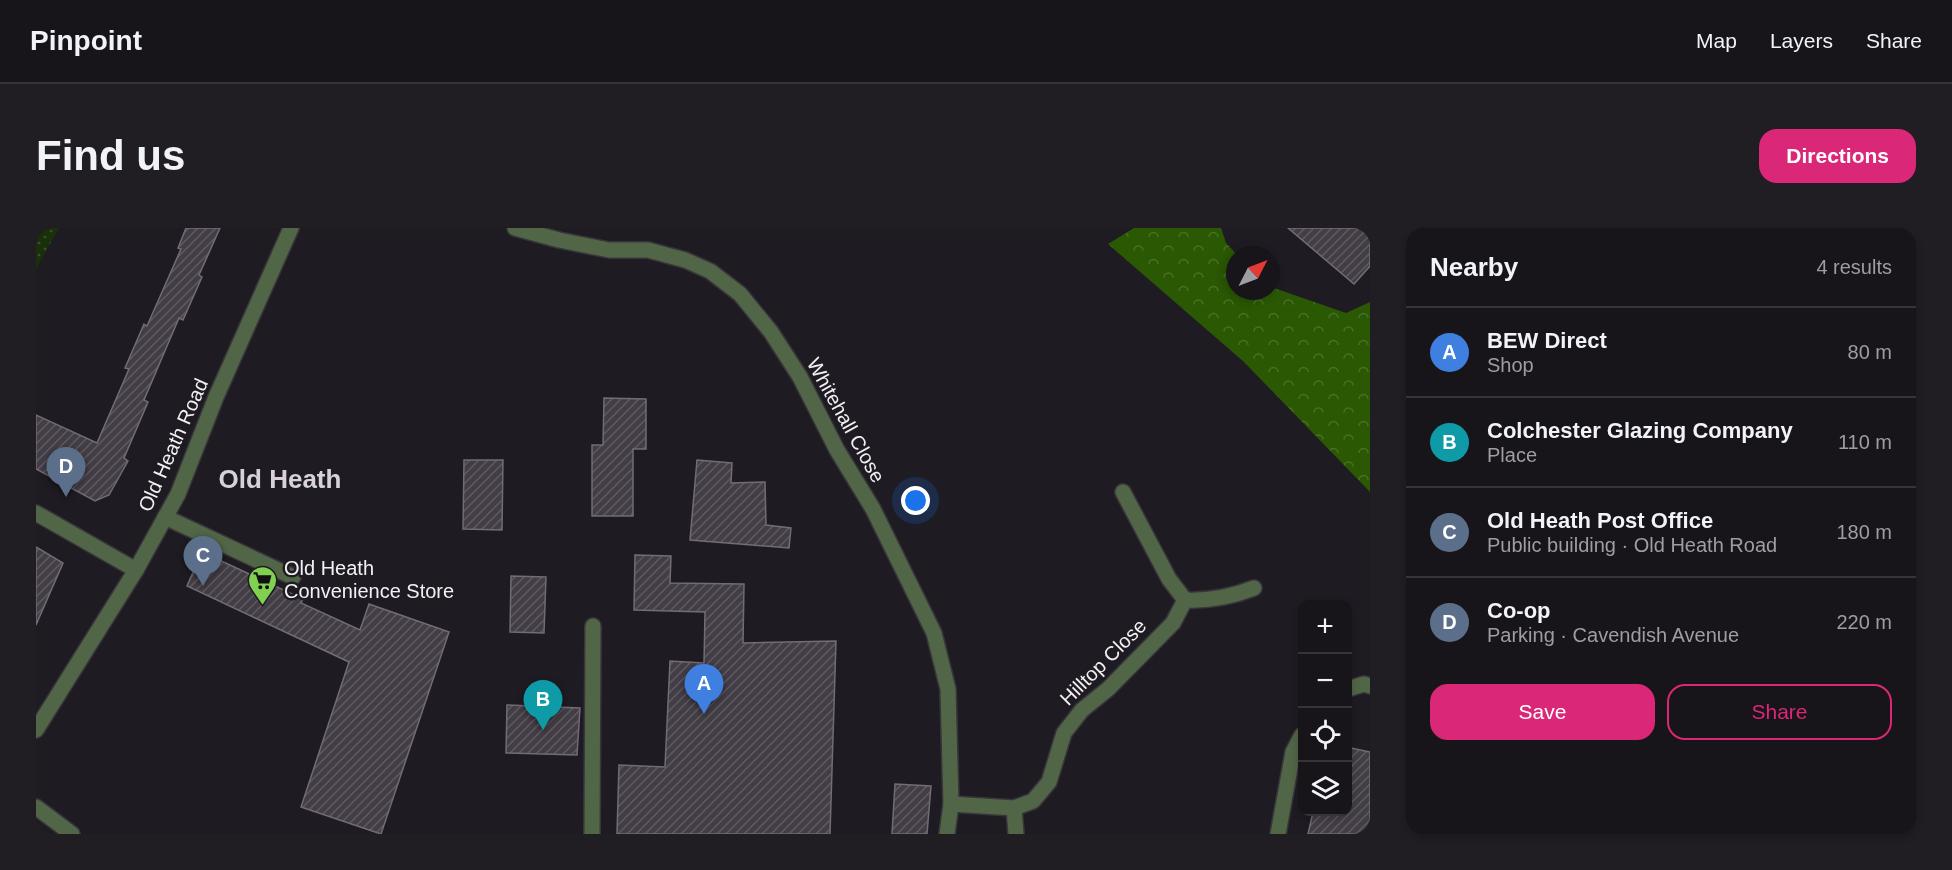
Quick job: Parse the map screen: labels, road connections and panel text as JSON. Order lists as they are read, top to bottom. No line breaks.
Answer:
{"streets":{"street":["Whitehall Close","Old Heath Road","Hilltop Close"]},"districts":["Old Heath"],"places":{"supermarket":["Old Heath Convenience Store"]},"north":"top right","page":{"header":"Pinpoint","nav":["Map","Layers","Share"],"buttons":["Directions",["Save","Share"]],"title":"Find us","heading":["Nearby","4 results"],"list":[{"mark":"A","name":"BEW Direct","note":"Shop","value":"80 m"},{"mark":"B","name":"Colchester Glazing Company","note":"Place","value":"110 m"},{"mark":"C","name":"Old Heath Post Office","note":"Public building · Old Heath Road","value":"180 m"},{"mark":"D","name":"Co-op","note":"Parking · Cavendish Avenue","value":"220 m"}],"pins":["D","C","A","B"],"map_buttons":["+","−"]}}
